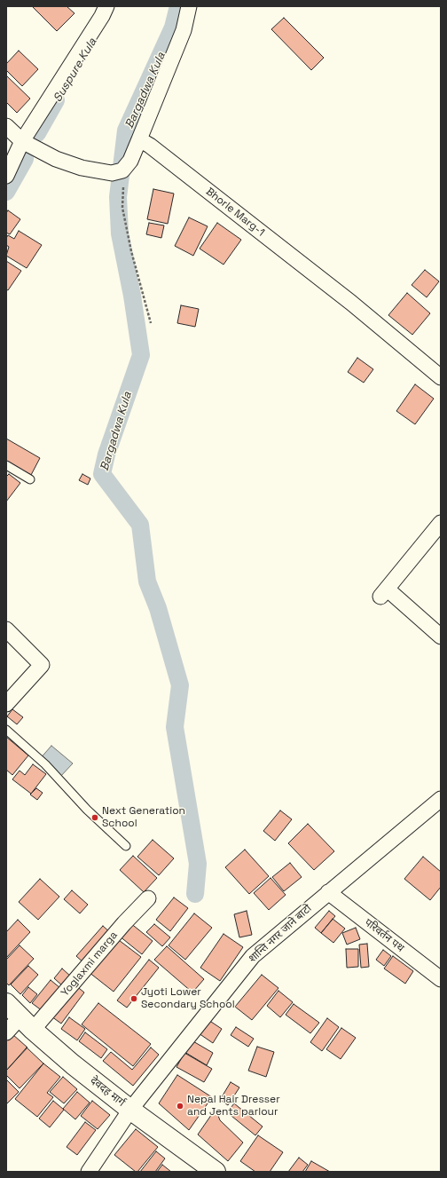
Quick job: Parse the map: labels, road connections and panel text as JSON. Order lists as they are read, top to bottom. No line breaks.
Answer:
{"streets":{"main road":["देवदह मार्ग"],"street":["Bhorle Marg-1","शान्ति नगर जाने बाटो","परिवर्तन पथ","Yoglaxmi marga"]},"crossings":[["शान्ति नगर जाने बाटो","परिवर्तन पथ"],["शान्ति नगर जाने बाटो","देवदह मार्ग"],["Yoglaxmi marga","देवदह मार्ग"]],"water":["Suspure Kula","Bargadwa Kula"],"places":["Next Generation School","Jyoti Lower Secondary School","Nepal Hair Dresser and Jents parlour"]}
